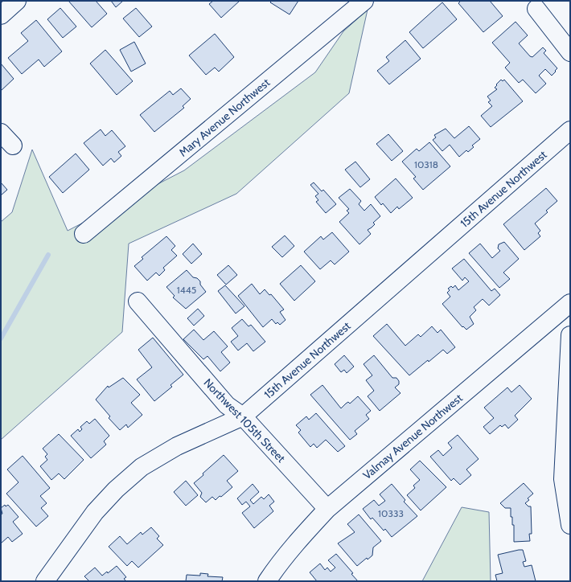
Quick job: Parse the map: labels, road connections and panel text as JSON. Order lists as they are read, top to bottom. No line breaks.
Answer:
{"streets":{"street":["Mary Avenue Northwest","15th Avenue Northwest","Northwest 105th Street","Valmay Avenue Northwest"]},"crossings":[["15th Avenue Northwest","Northwest 105th Street"],["Northwest 105th Street","Valmay Avenue Northwest"]],"house_numbers":["10318","1445","10333"]}
